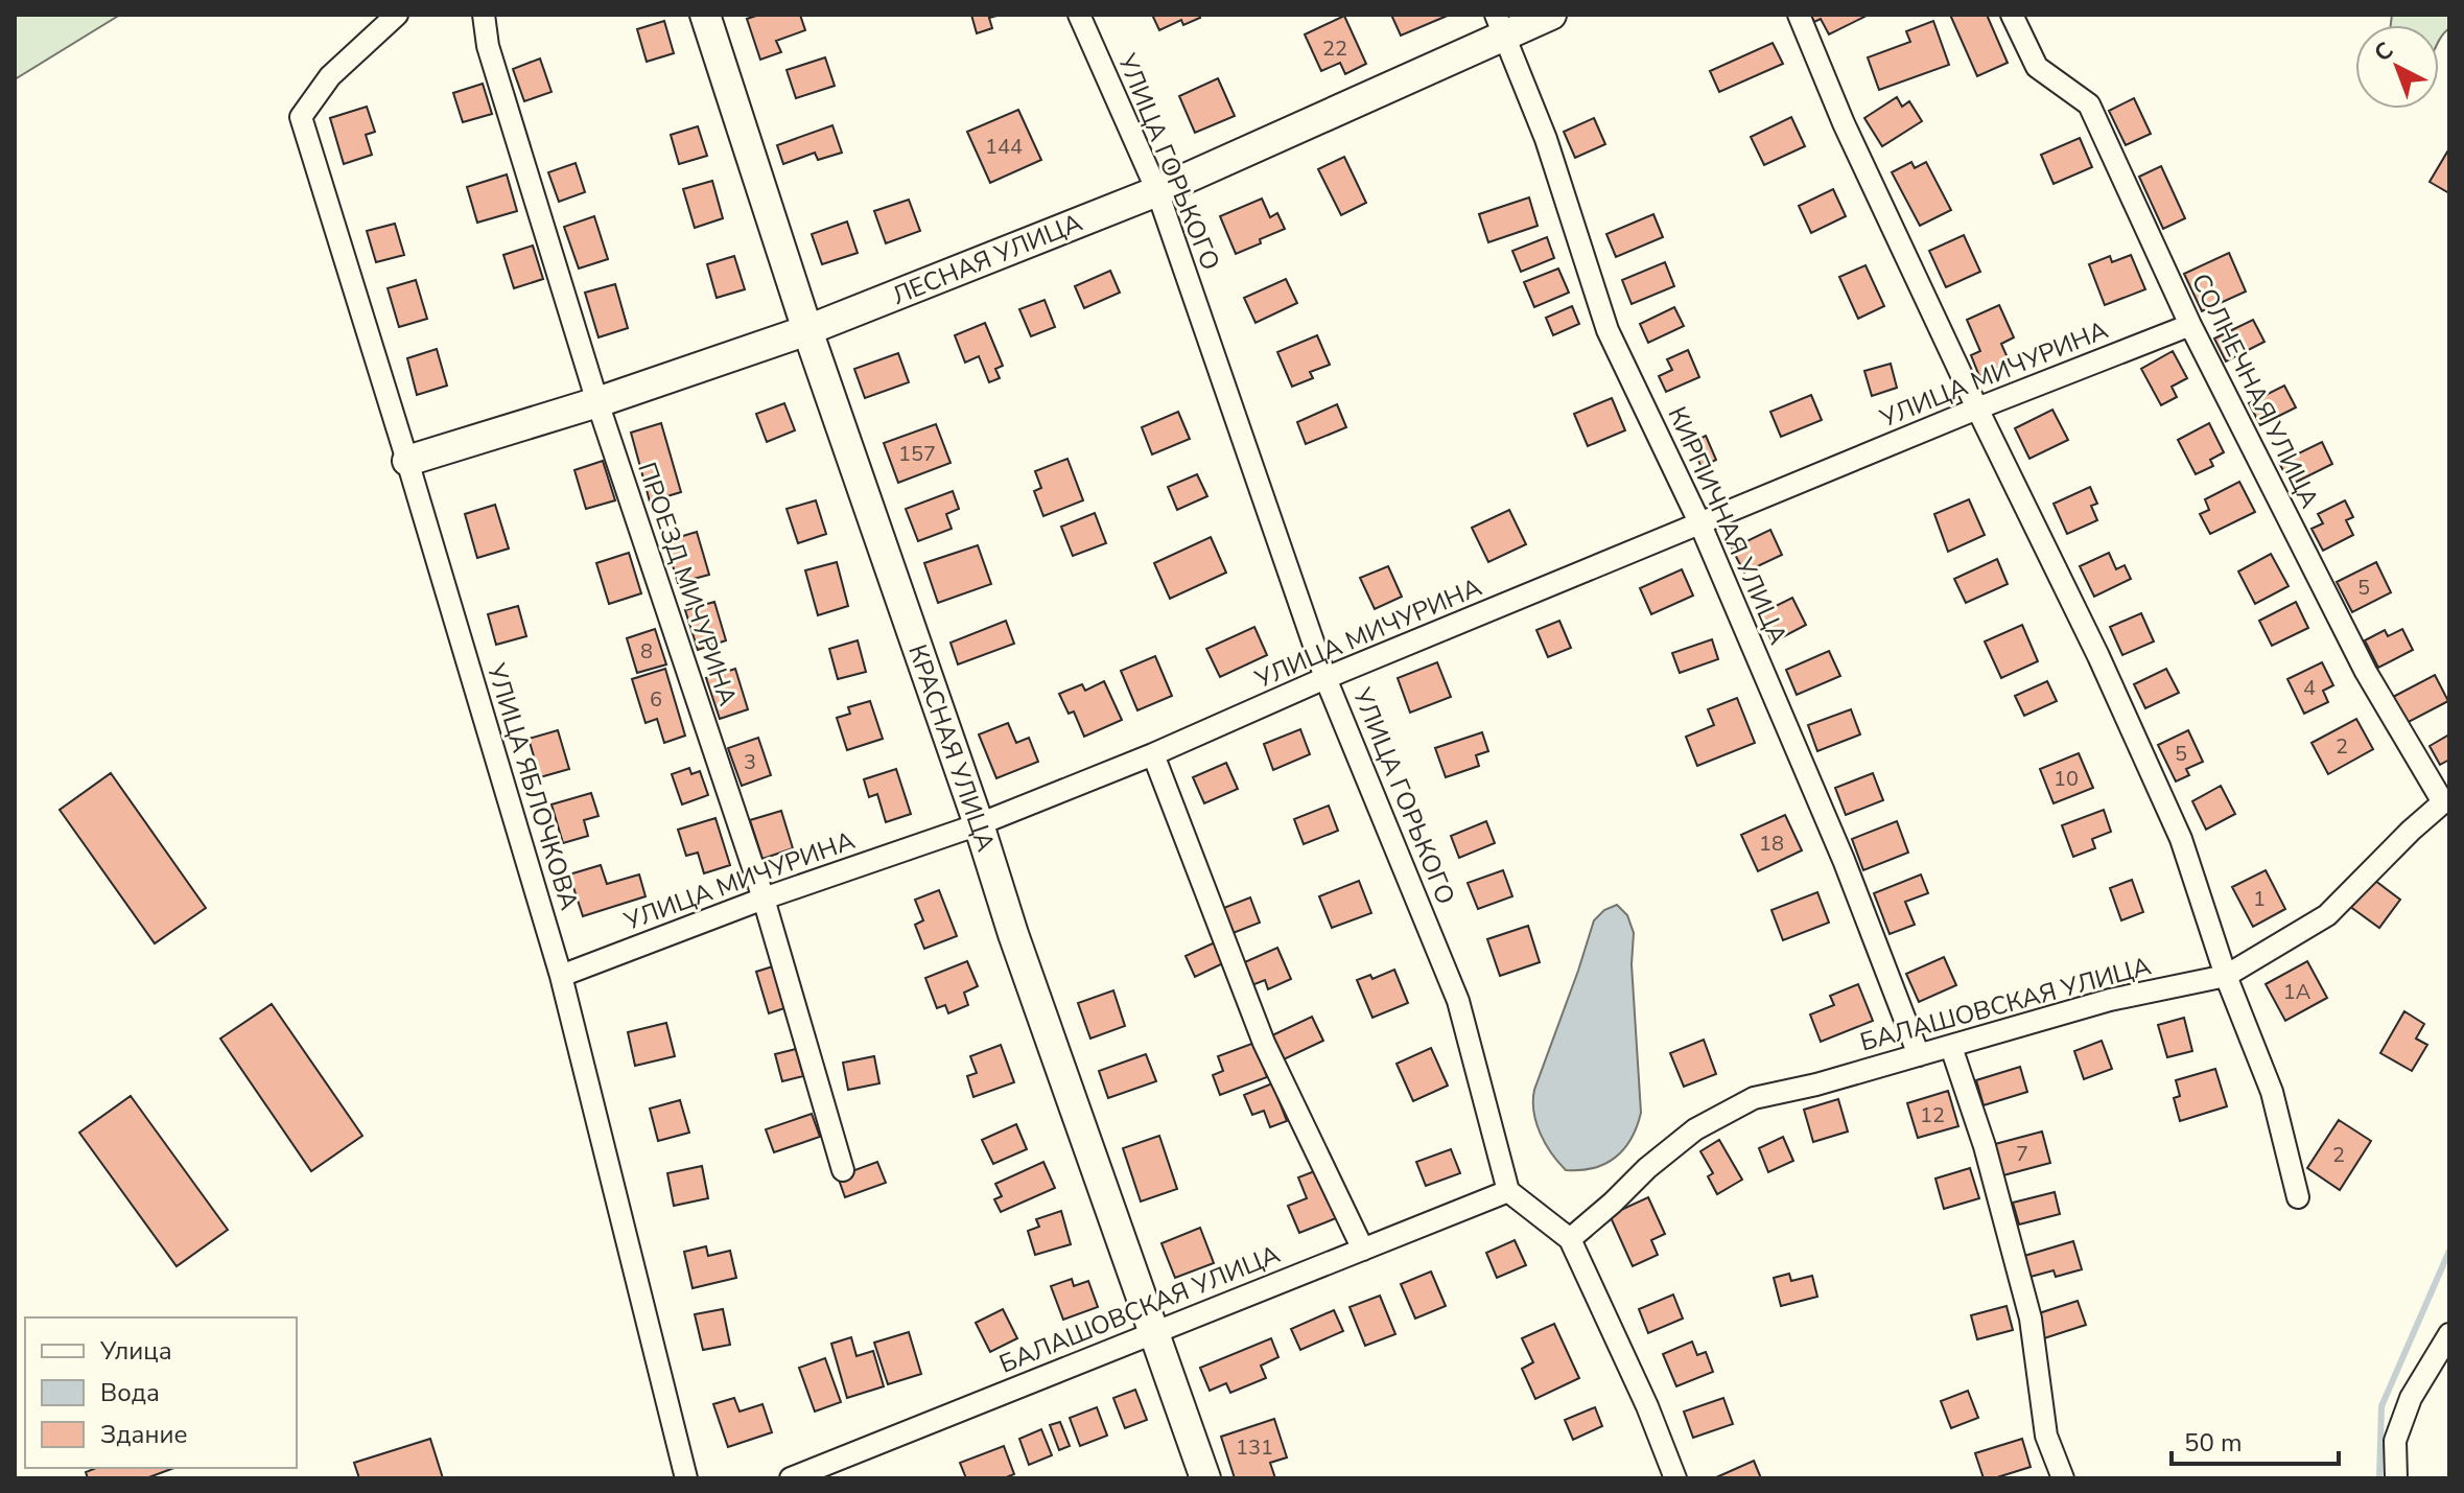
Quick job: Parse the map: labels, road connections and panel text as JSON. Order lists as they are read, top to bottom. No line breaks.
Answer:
{"streets":{"main road":["ЛЕСНАЯ УЛИЦА","КРАСНАЯ УЛИЦА"],"street":["УЛИЦА ГОРЬКОГО","УЛИЦА МИЧУРИНА","СОЛНЕЧНАЯ УЛИЦА","КИРПИЧНАЯ УЛИЦА","ПРОЕЗД МИЧУРИНА","УЛИЦА ЯБЛОЧКОВА","БАЛАШОВСКАЯ УЛИЦА"]},"crossings":[["УЛИЦА ГОРЬКОГО","ЛЕСНАЯ УЛИЦА"],["УЛИЦА ГОРЬКОГО","УЛИЦА МИЧУРИНА"],["УЛИЦА ГОРЬКОГО","БАЛАШОВСКАЯ УЛИЦА"],["ЛЕСНАЯ УЛИЦА","КИРПИЧНАЯ УЛИЦА"],["ЛЕСНАЯ УЛИЦА","ПРОЕЗД МИЧУРИНА"],["ЛЕСНАЯ УЛИЦА","КРАСНАЯ УЛИЦА"],["ЛЕСНАЯ УЛИЦА","УЛИЦА ЯБЛОЧКОВА"],["УЛИЦА МИЧУРИНА","СОЛНЕЧНАЯ УЛИЦА"],["УЛИЦА МИЧУРИНА","КИРПИЧНАЯ УЛИЦА"],["УЛИЦА МИЧУРИНА","ПРОЕЗД МИЧУРИНА"],["УЛИЦА МИЧУРИНА","КРАСНАЯ УЛИЦА"],["УЛИЦА МИЧУРИНА","УЛИЦА ЯБЛОЧКОВА"],["СОЛНЕЧНАЯ УЛИЦА","БАЛАШОВСКАЯ УЛИЦА"],["КИРПИЧНАЯ УЛИЦА","БАЛАШОВСКАЯ УЛИЦА"],["КРАСНАЯ УЛИЦА","БАЛАШОВСКАЯ УЛИЦА"]],"house_numbers":["22","144","157","5","8","4","6","2","5","3","10","18","1","1А","12","7","2","131"],"legend":["Улица","Вода","Здание"],"scale_bar":"50 m","north":"top left"}
